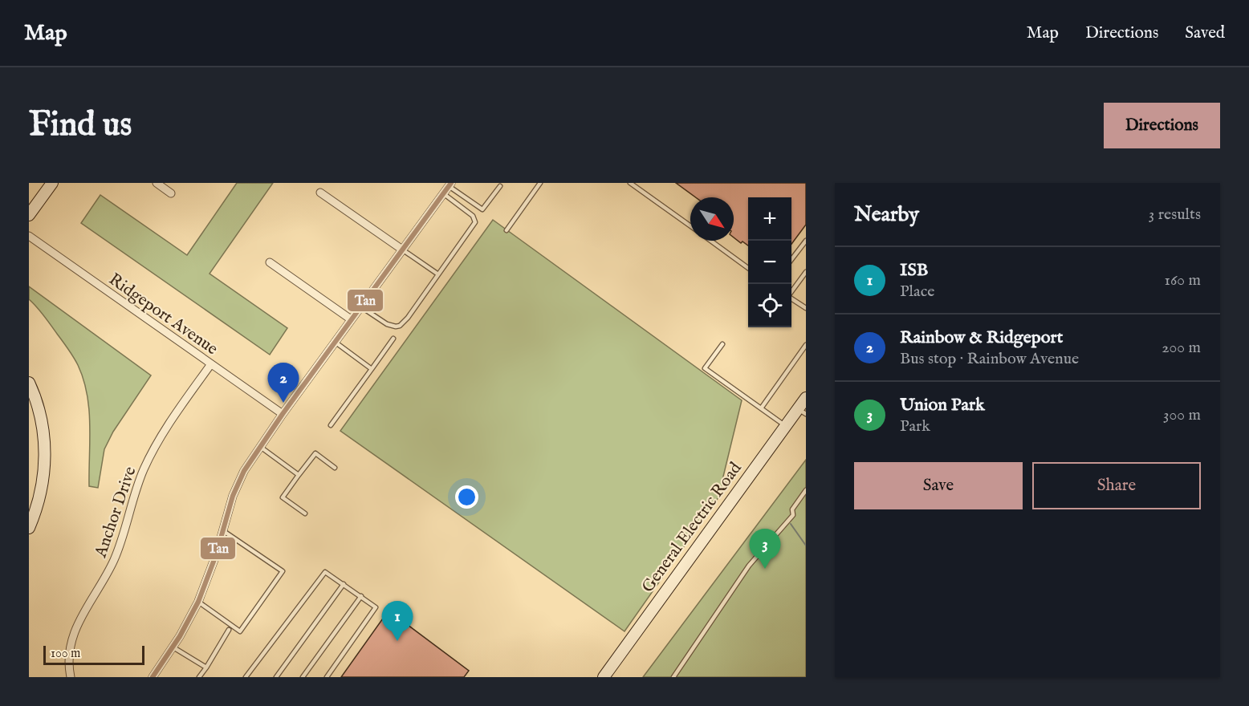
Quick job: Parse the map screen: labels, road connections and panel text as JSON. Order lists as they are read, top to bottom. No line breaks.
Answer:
{"streets":{"main road":["General Electric Road"],"street":["Ridgeport Avenue","Anchor Drive"]},"crossings":[["Ridgeport Avenue","Anchor Drive"]],"lines":["transit line Tan"],"scale_bar":"100 m","north":"bottom right","page":{"header":"Map","nav":["Map","Directions","Saved"],"buttons":["Directions",["Save","Share"]],"title":"Find us","heading":["Nearby","3 results"],"map_buttons":["+","−"],"list":[{"mark":"1","name":"ISB","note":"Place","value":"160 m"},{"mark":"2","name":"Rainbow & Ridgeport","note":"Bus stop · Rainbow Avenue","value":"200 m"},{"mark":"3","name":"Union Park","note":"Park","value":"300 m"}],"pins":["2","3","1"],"scale":"100 m"}}
